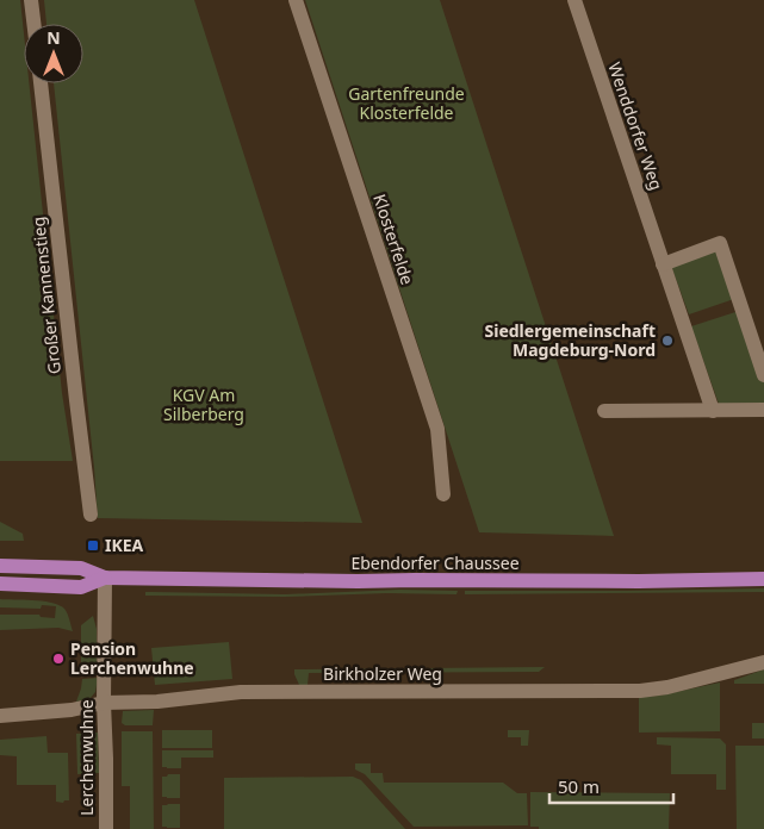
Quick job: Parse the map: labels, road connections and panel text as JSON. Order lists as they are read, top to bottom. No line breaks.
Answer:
{"streets":{"main road":["Ebendorfer Chaussee"],"street":["Wenddorfer Weg","Klosterfelde","Großer Kannenstieg","Birkholzer Weg","Lerchenwuhne"]},"crossings":[["Ebendorfer Chaussee","Lerchenwuhne"],["Birkholzer Weg","Lerchenwuhne"]],"parks":["Gartenfreunde Klosterfelde","KGV Am Silberberg"],"places":{"other":["Siedlergemeinschaft Magdeburg-Nord","Pension Lerchenwuhne"],"transit":["IKEA"]},"scale_bar":"50 m","north":"top"}
